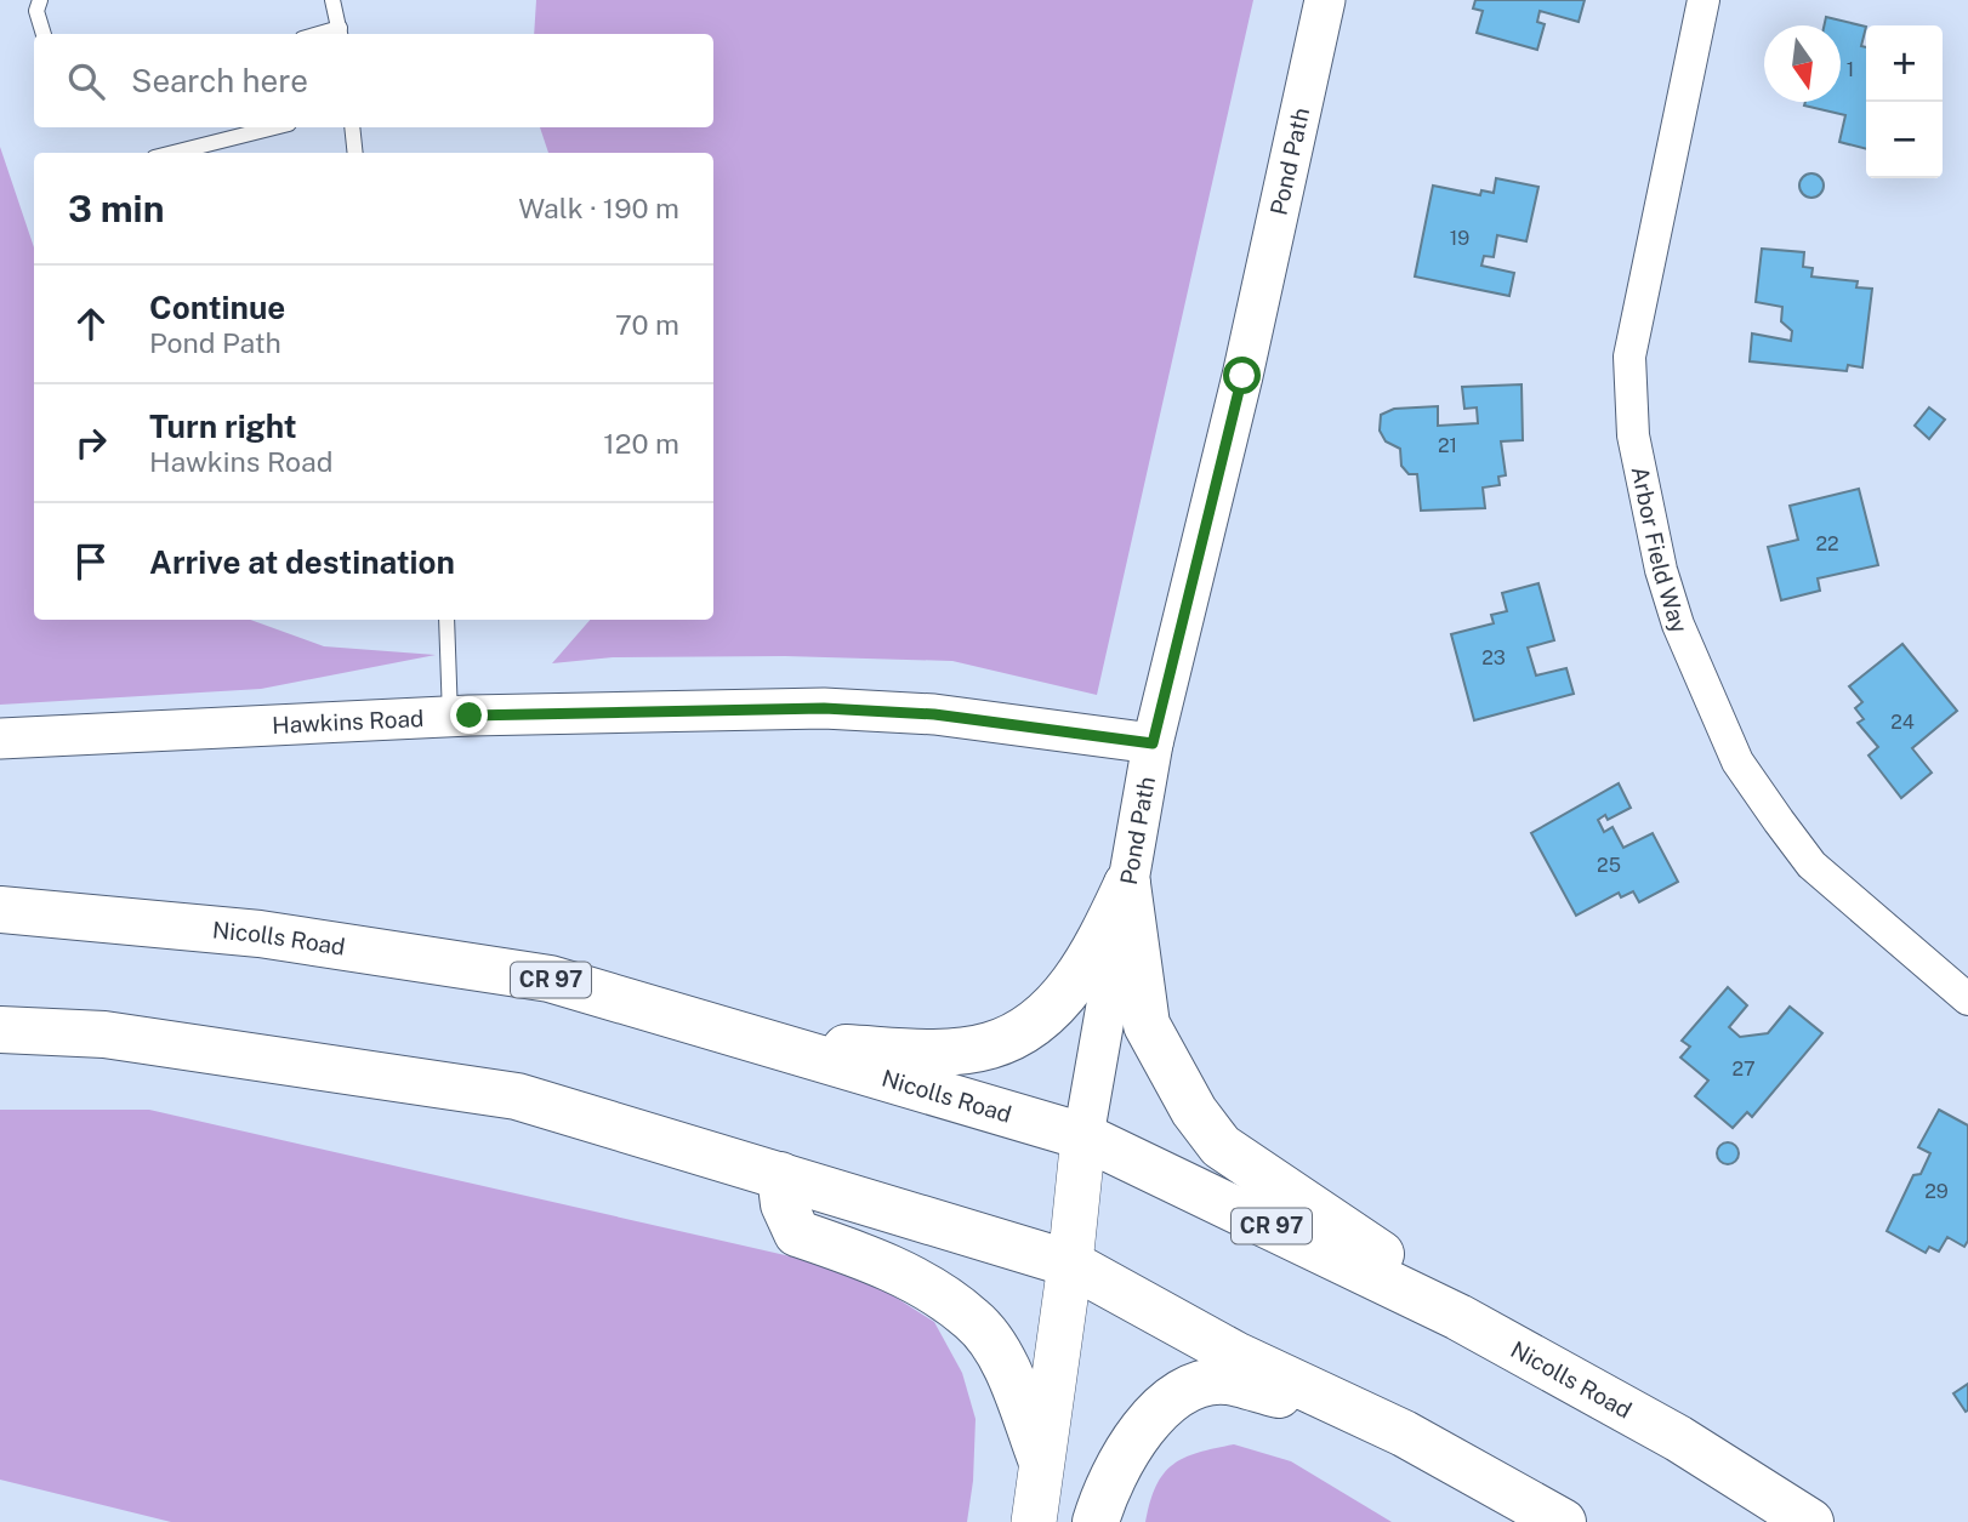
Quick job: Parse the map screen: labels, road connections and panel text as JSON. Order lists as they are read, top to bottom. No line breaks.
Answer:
{"streets":{"highway":["Nicolls Road","CR 97"],"main road":["Pond Path"],"street":["Arbor Field Way","Hawkins Road"]},"crossings":[["Pond Path","Hawkins Road"],["Pond Path","Nicolls Road"]],"house_numbers":["1","19","21","22","23","24","25","27","29"],"north":"bottom","page":{"map_buttons":["+","−"],"search":"Search here","heading":["3 min","Walk · 190 m"],"list":[["Continue","Pond Path","70 m"],["Turn right","Hawkins Road","120 m"],"Arrive at destination"]}}
